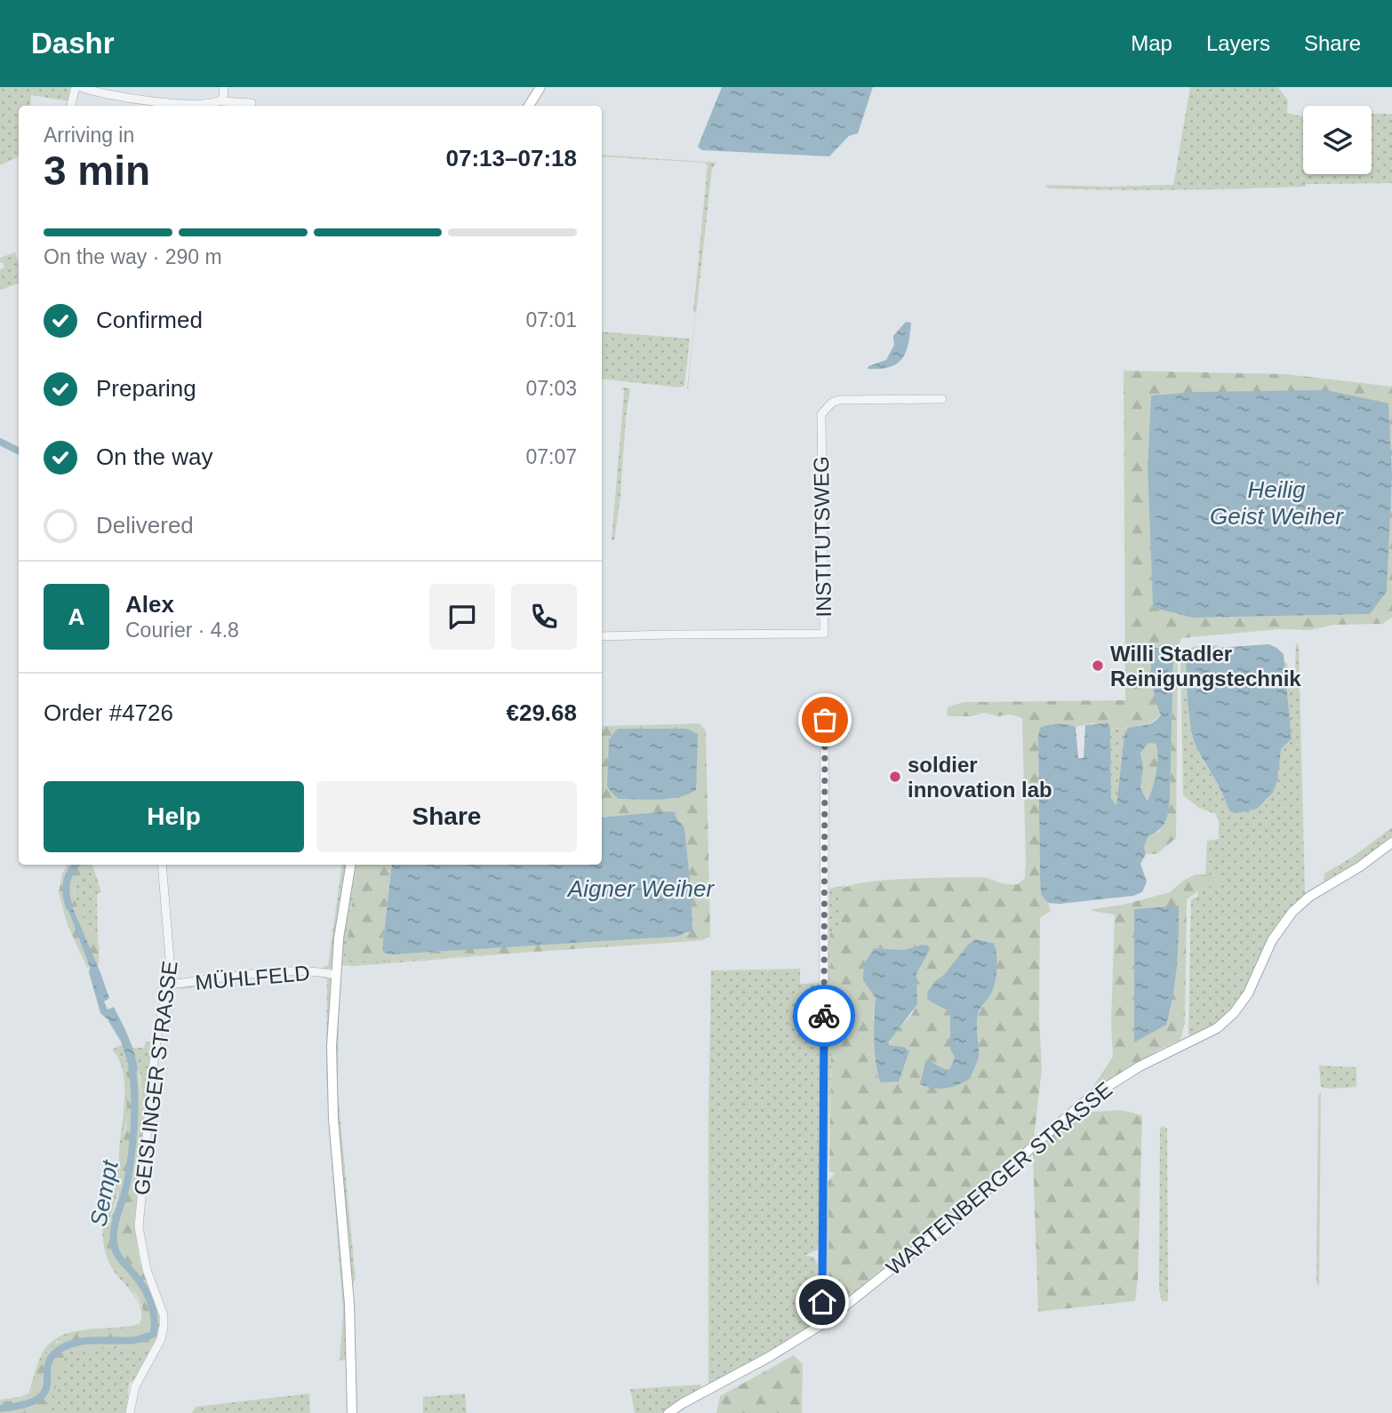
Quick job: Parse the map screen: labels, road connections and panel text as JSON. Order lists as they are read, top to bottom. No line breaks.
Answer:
{"streets":{"main road":["WARTENBERGER STRASSE"],"street":["INSTITUTSWEG","MÜHLFELD","GEISLINGER STRASSE"]},"crossings":[["MÜHLFELD","GEISLINGER STRASSE"]],"water":["Heilig Geist Weiher","Aigner Weiher","Sempt"],"places":["Willi Stadler Reinigungstechnik","soldier innovation lab"],"page":{"header":"Dashr","nav":["Map","Layers","Share"],"heading":["3 min","Arriving in","07:13–07:18"],"panel":["Alex","Courier · 4.8","Order #4726","€29.68"],"bar":"On the way · 290 m","list":[["Confirmed","07:01"],["Preparing","07:03"],["On the way","07:07"],"Delivered"],"round":"A","buttons":["Help","Share"]}}
